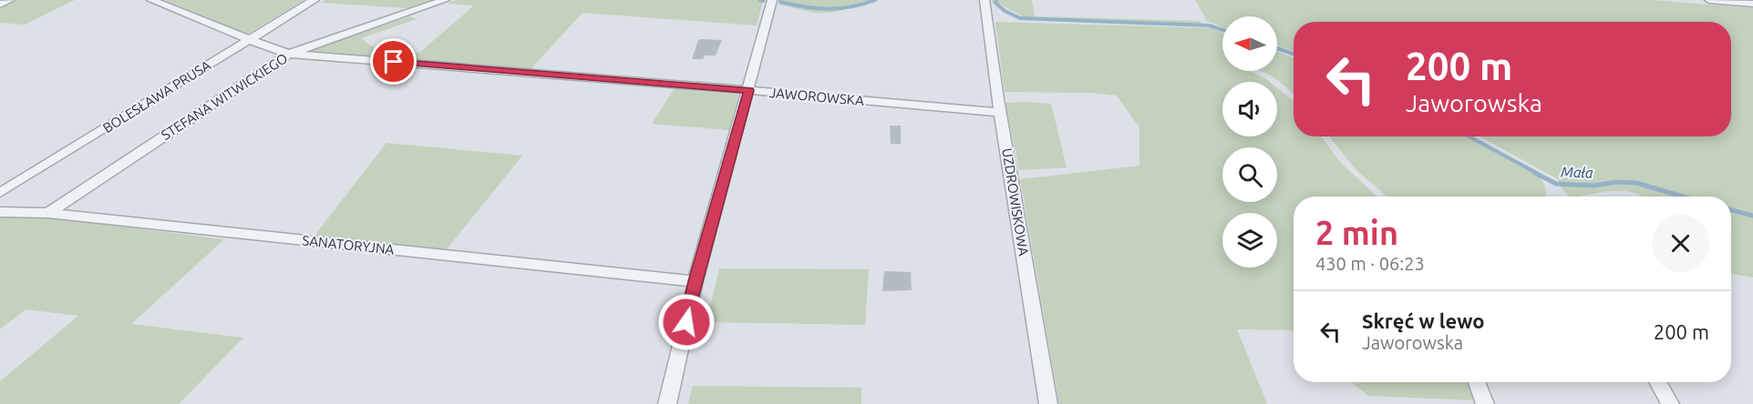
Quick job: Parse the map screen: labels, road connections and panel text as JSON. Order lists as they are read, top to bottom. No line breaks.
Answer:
{"streets":{"street":["BOLESŁAWA PRUSA","STEFANA WITWICKIEGO","JAWOROWSKA","UZDROWISKOWA","SANATORYJNA"]},"crossings":[["BOLESŁAWA PRUSA","JAWOROWSKA"],["STEFANA WITWICKIEGO","JAWOROWSKA"],["STEFANA WITWICKIEGO","SANATORYJNA"],["JAWOROWSKA","UZDROWISKOWA"]],"water":["Mała"],"north":"left","page":{"turn":["200 m","Jaworowska"],"heading":["2 min","430 m · 06:23"],"list":[{"name":"Skręć w lewo","note":"Jaworowska","value":"200 m"}]}}
